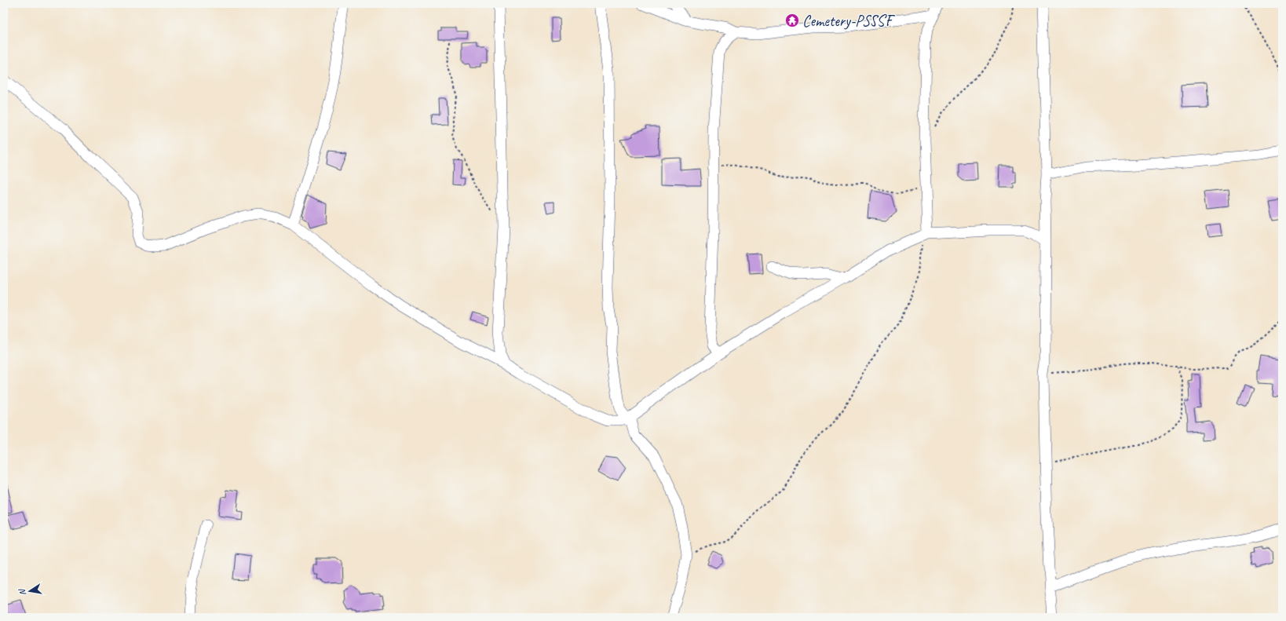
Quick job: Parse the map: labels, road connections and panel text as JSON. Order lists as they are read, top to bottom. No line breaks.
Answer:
{"places":{"temple":["Cemetery-PSSSF"]},"north":"left"}
